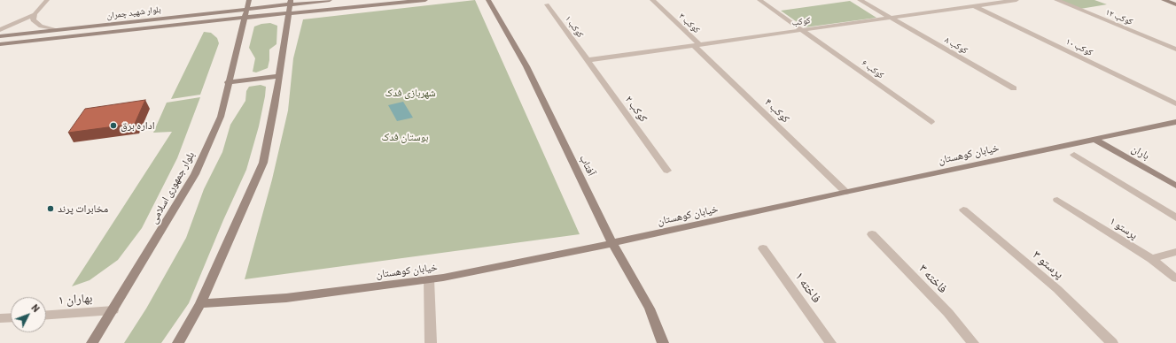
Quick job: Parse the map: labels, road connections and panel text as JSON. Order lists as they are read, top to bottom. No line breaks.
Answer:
{"streets":{"main road":["بلوار شهید چمران","باران","خیابان کوهستان","آفتاب","بلوار جمهوری اسلامی"],"street":["کوکب ۱۲","کوکب","کوکب ۳","کوکب ۱","کوکب ۸","کوکب ۱۰","کوکب ۶","کوکب ۲","کوکب ۴","پرستو ۱","پرستو ۳","فاخته ۳","فاخته ۱","بهاران ۱"]},"crossings":[["بلوار شهید چمران","بلوار جمهوری اسلامی"],["کوکب","کوکب ۳"],["کوکب","کوکب ۱"],["کوکب","کوکب ۸"],["کوکب","کوکب ۱۰"],["کوکب","کوکب ۶"],["کوکب","کوکب ۲"],["کوکب","کوکب ۴"],["کوکب ۳","کوکب ۴"],["کوکب ۱","کوکب ۲"],["کوکب ۴","خیابان کوهستان"],["باران","خیابان کوهستان"],["خیابان کوهستان","آفتاب"],["بلوار جمهوری اسلامی","بهاران ۱"]],"parks":["شهربازی فدک","بوستان فدک"],"places":["اداره برق","مخابرات پرند"],"north":"top right"}
